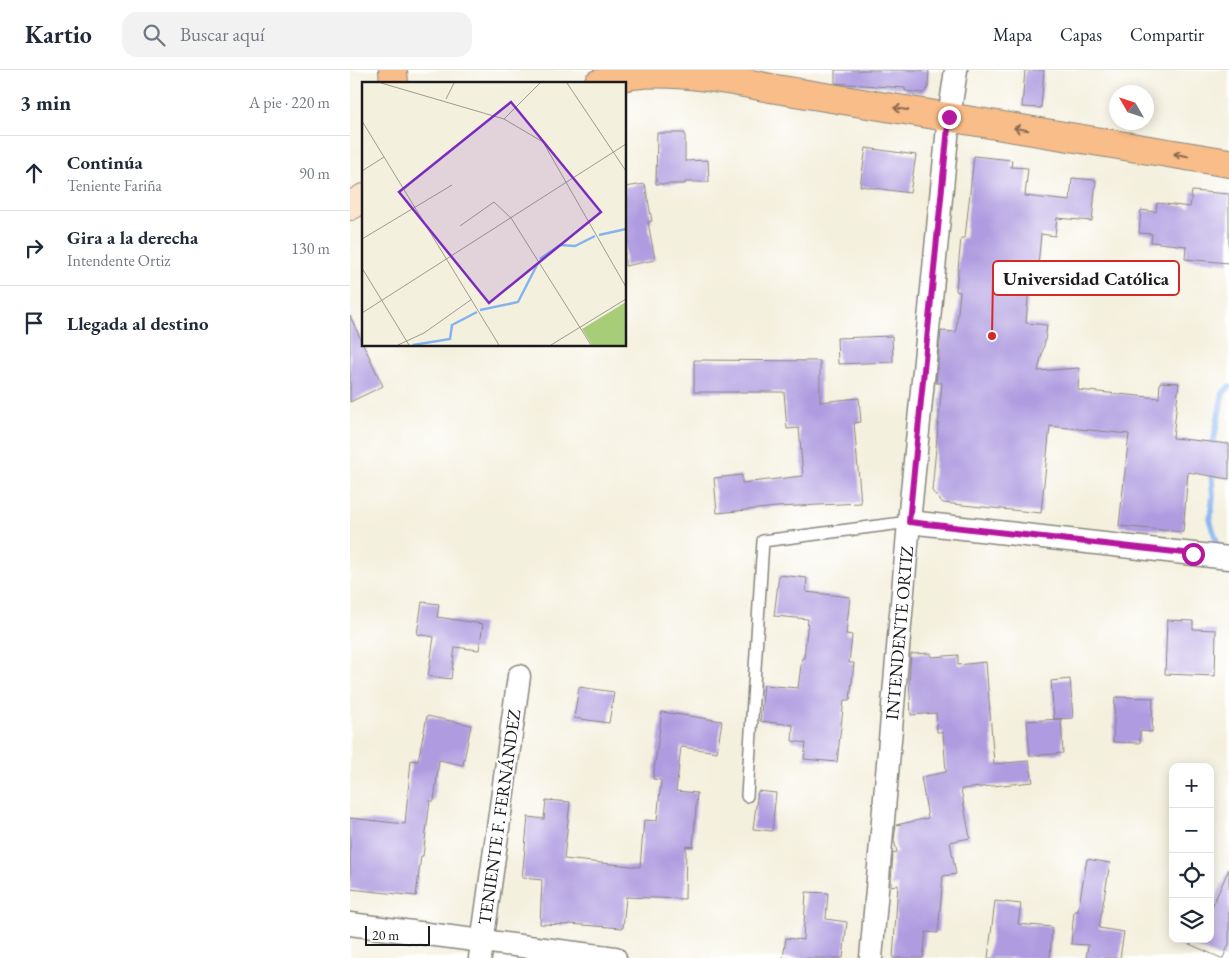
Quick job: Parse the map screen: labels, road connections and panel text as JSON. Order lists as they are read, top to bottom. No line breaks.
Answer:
{"streets":{"street":["INTENDENTE ORTIZ","TENIENTE F. FERNÁNDEZ"]},"places":["Universidad Católica"],"scale_bar":"20 m","north":"top left","page":{"header":"Kartio","search":"Buscar aquí","nav":["Mapa","Capas","Compartir"],"heading":["3 min","A pie · 220 m"],"list":[["Continúa","Teniente Fariña","90 m"],["Gira a la derecha","Intendente Ortiz","130 m"],"Llegada al destino"],"map_buttons":["+","−"],"scale":"20 m"}}
